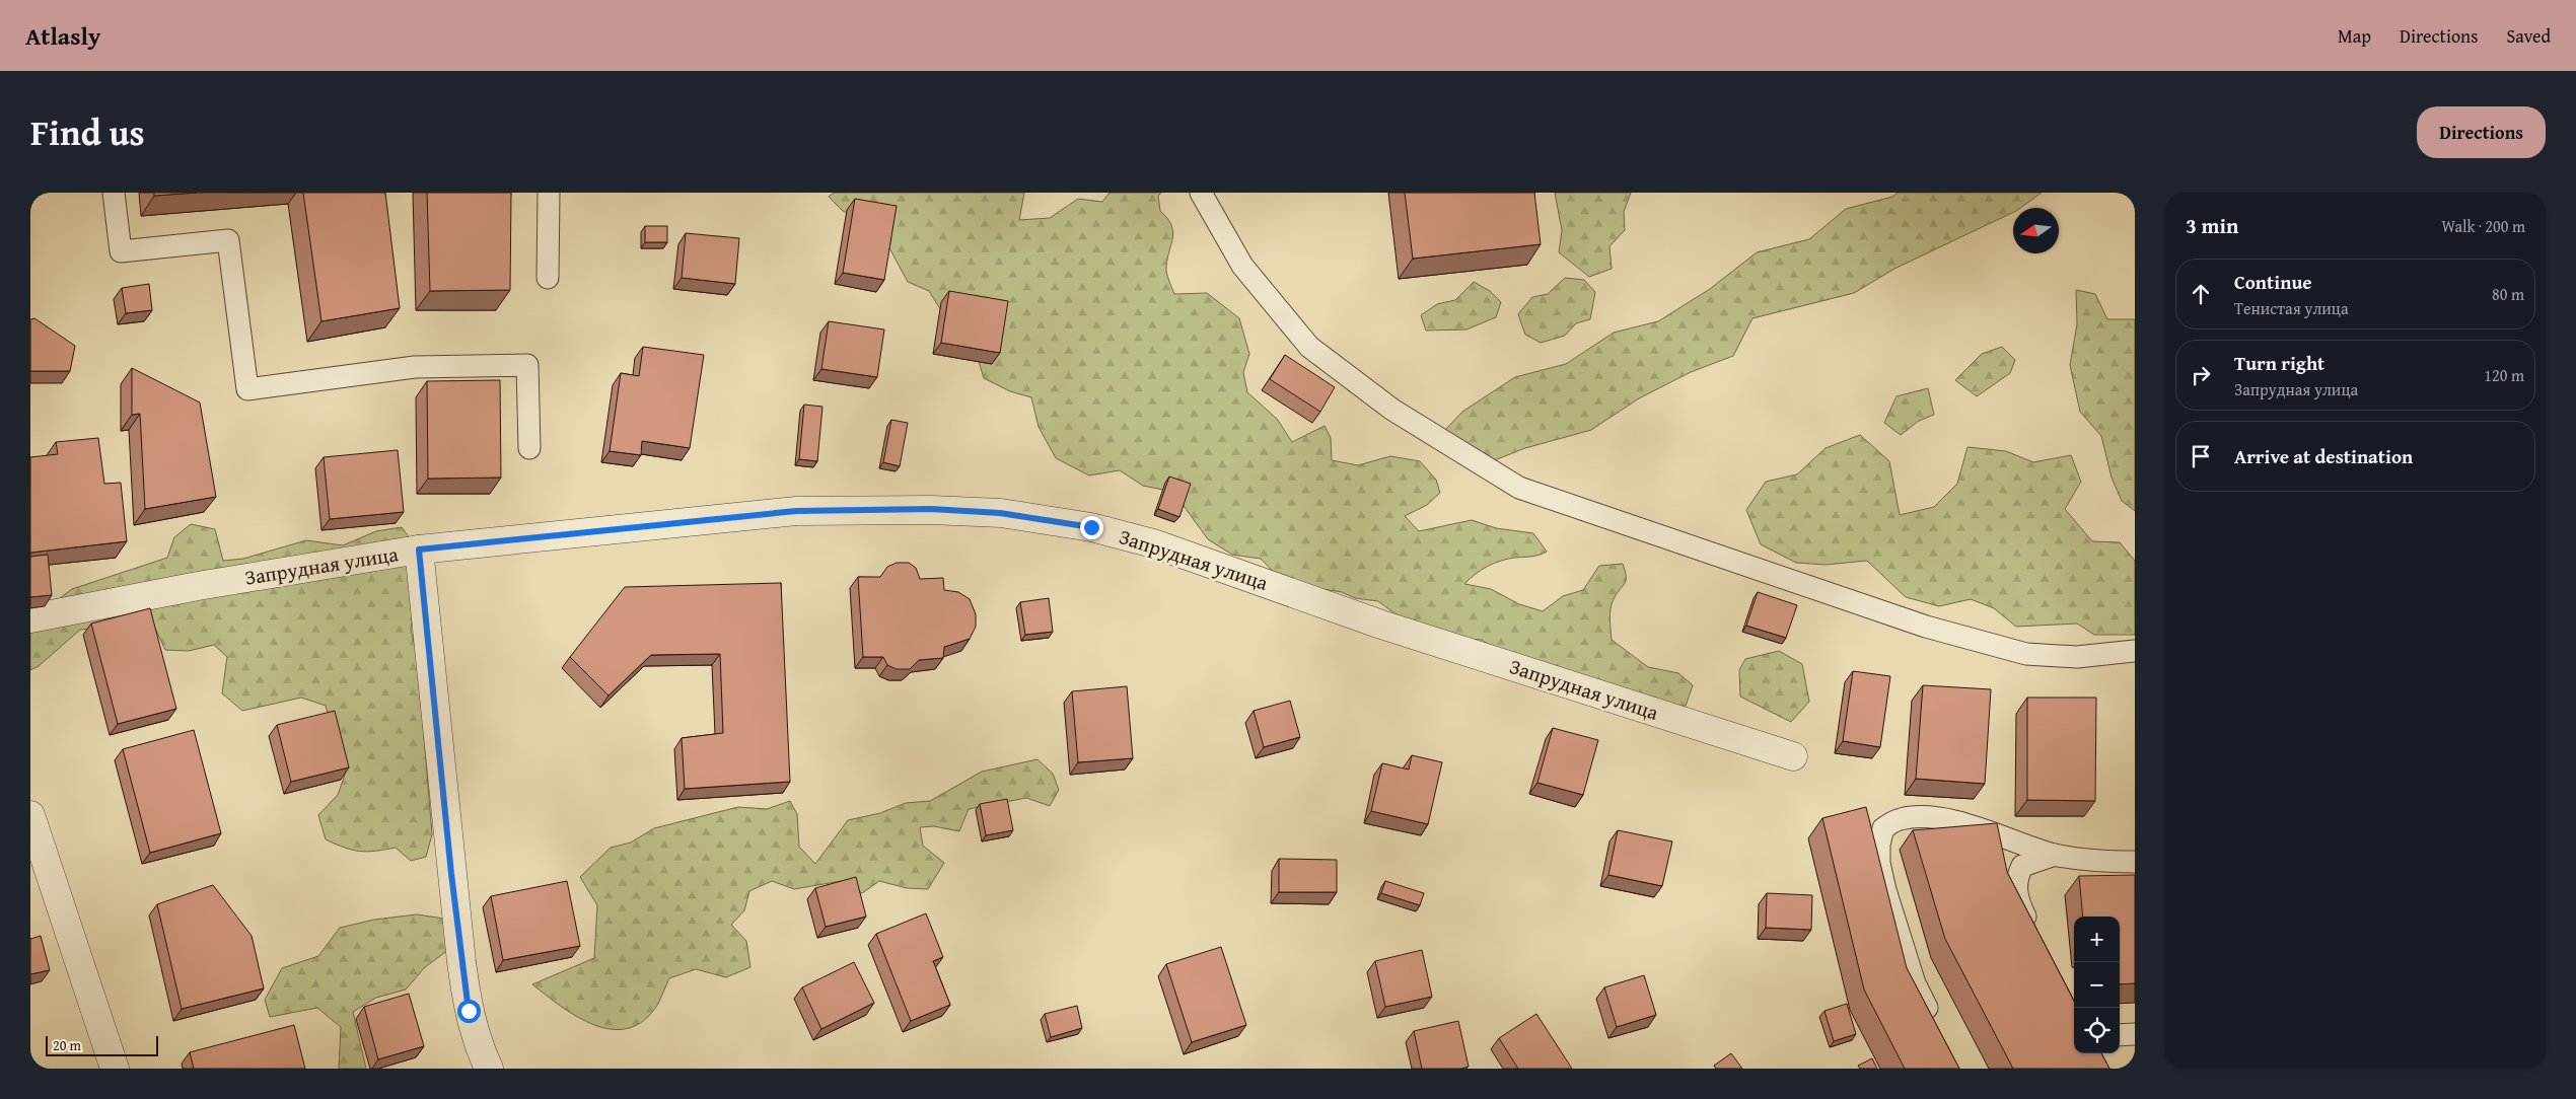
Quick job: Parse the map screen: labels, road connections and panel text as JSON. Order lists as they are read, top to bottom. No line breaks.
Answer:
{"streets":{"street":["Запрудная улица"]},"scale_bar":"20 m","north":"left","page":{"header":"Atlasly","nav":["Map","Directions","Saved"],"title":"Find us","buttons":"Directions","heading":["3 min","Walk · 200 m"],"list":[["Continue","Тенистая улица","80 m"],["Turn right","Запрудная улица","120 m"],"Arrive at destination"],"map_buttons":["+","−"],"scale":"20 m"}}
